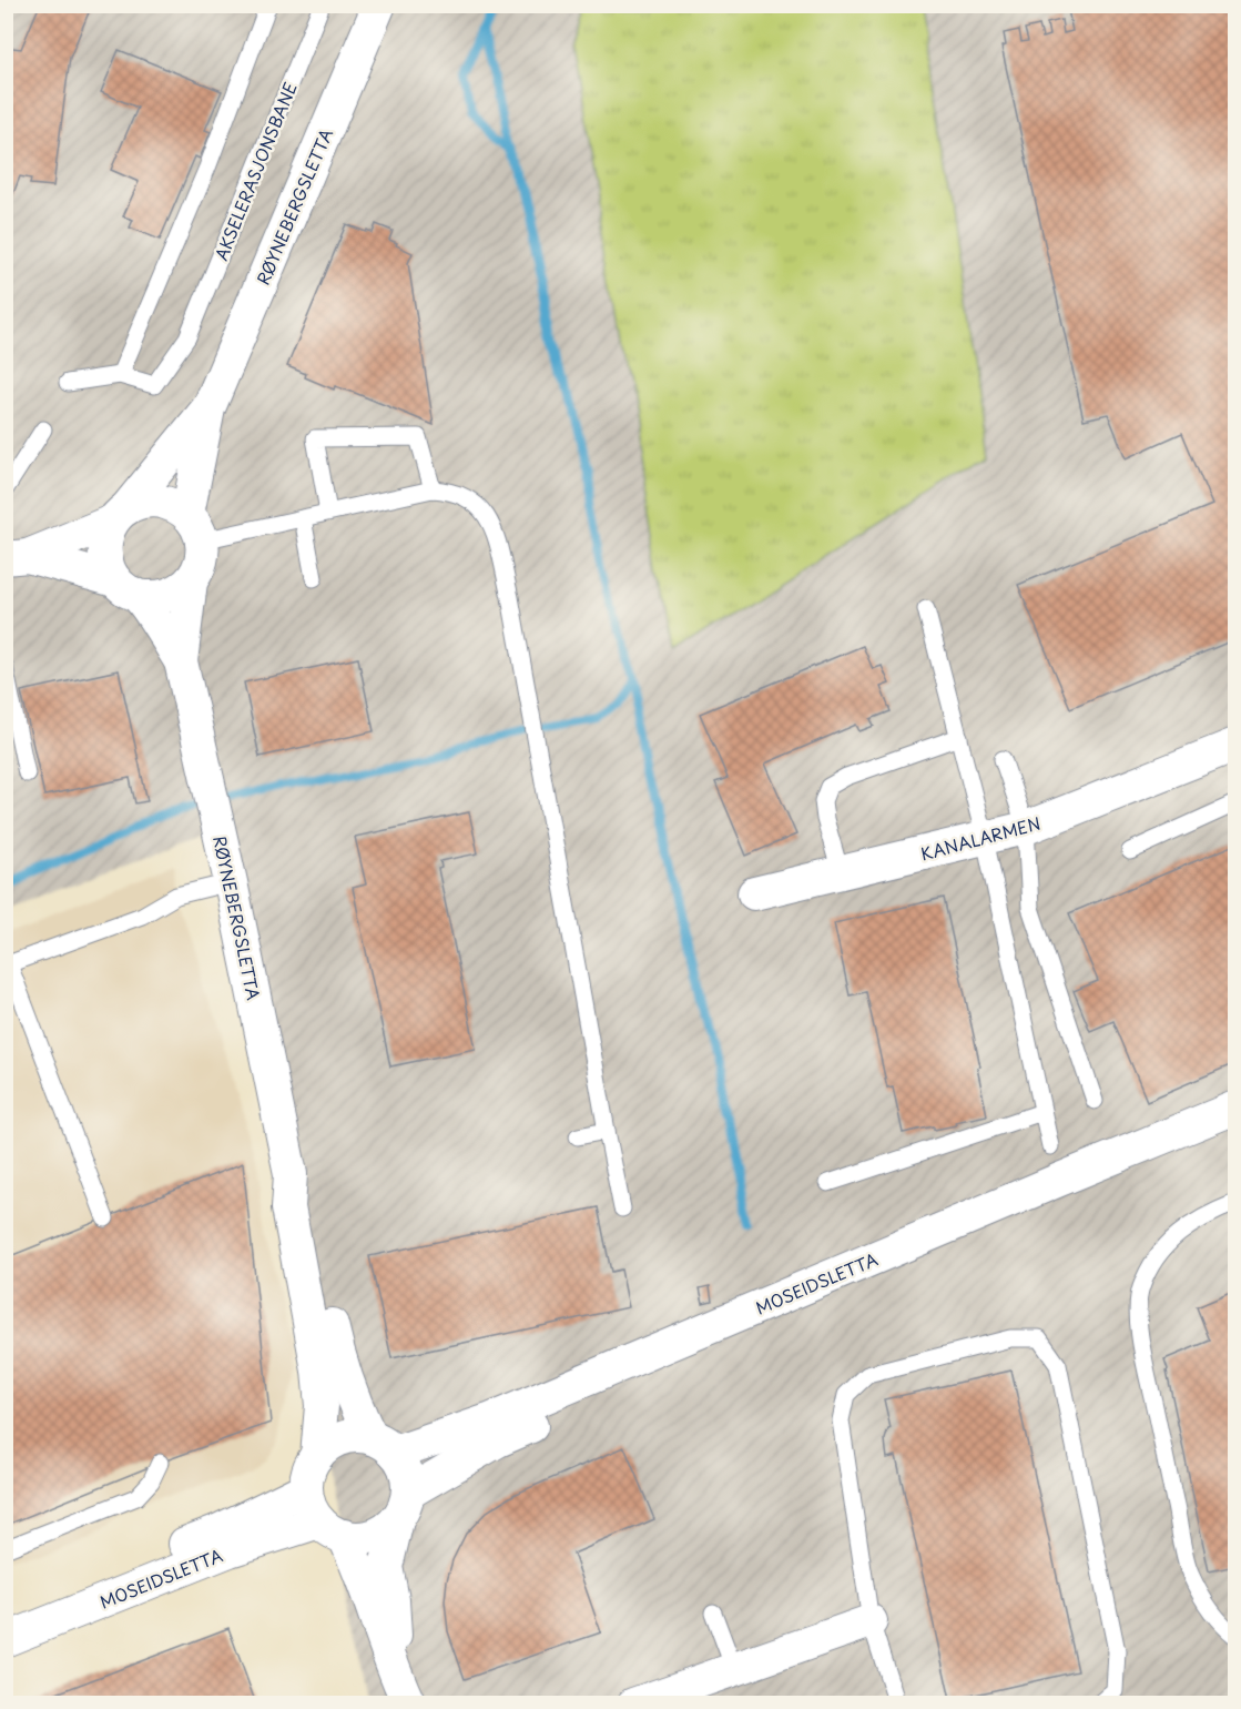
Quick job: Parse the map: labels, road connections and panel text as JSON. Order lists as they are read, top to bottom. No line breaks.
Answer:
{"streets":{"street":["RØYNEBERGSLETTA","KANALARMEN","MOSEIDSLETTA"],"lane":["AKSELERASJONSBANE"]},"crossings":[["RØYNEBERGSLETTA","MOSEIDSLETTA"]]}
